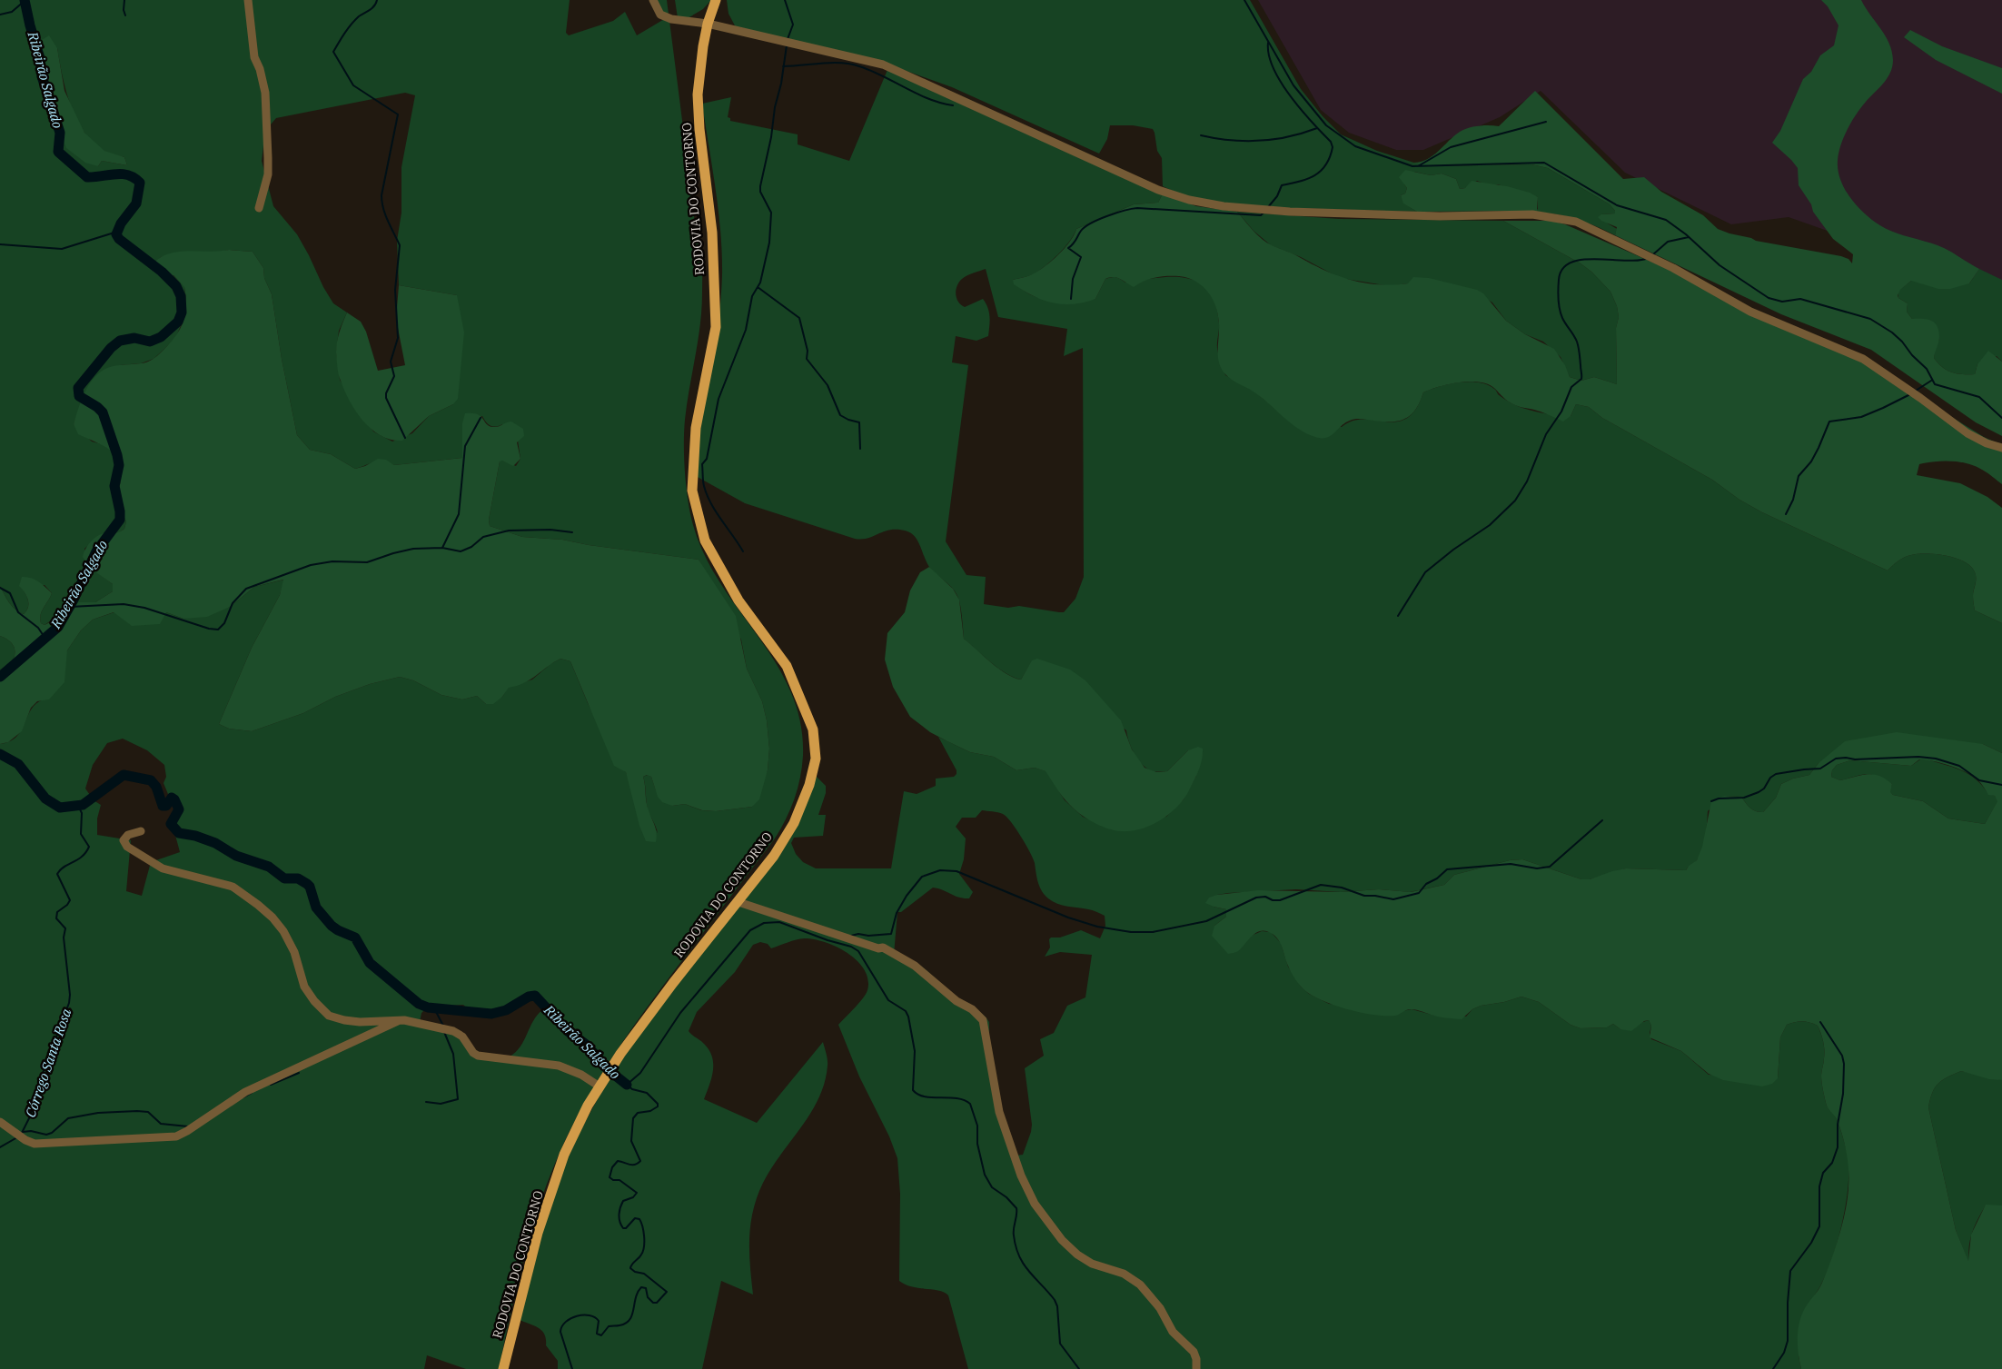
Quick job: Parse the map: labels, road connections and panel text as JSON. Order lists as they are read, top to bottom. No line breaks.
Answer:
{"streets":{"main road":["RODOVIA DO CONTORNO"]},"water":["Ribeirão Salgado","Córrego Santa Rosa"]}
